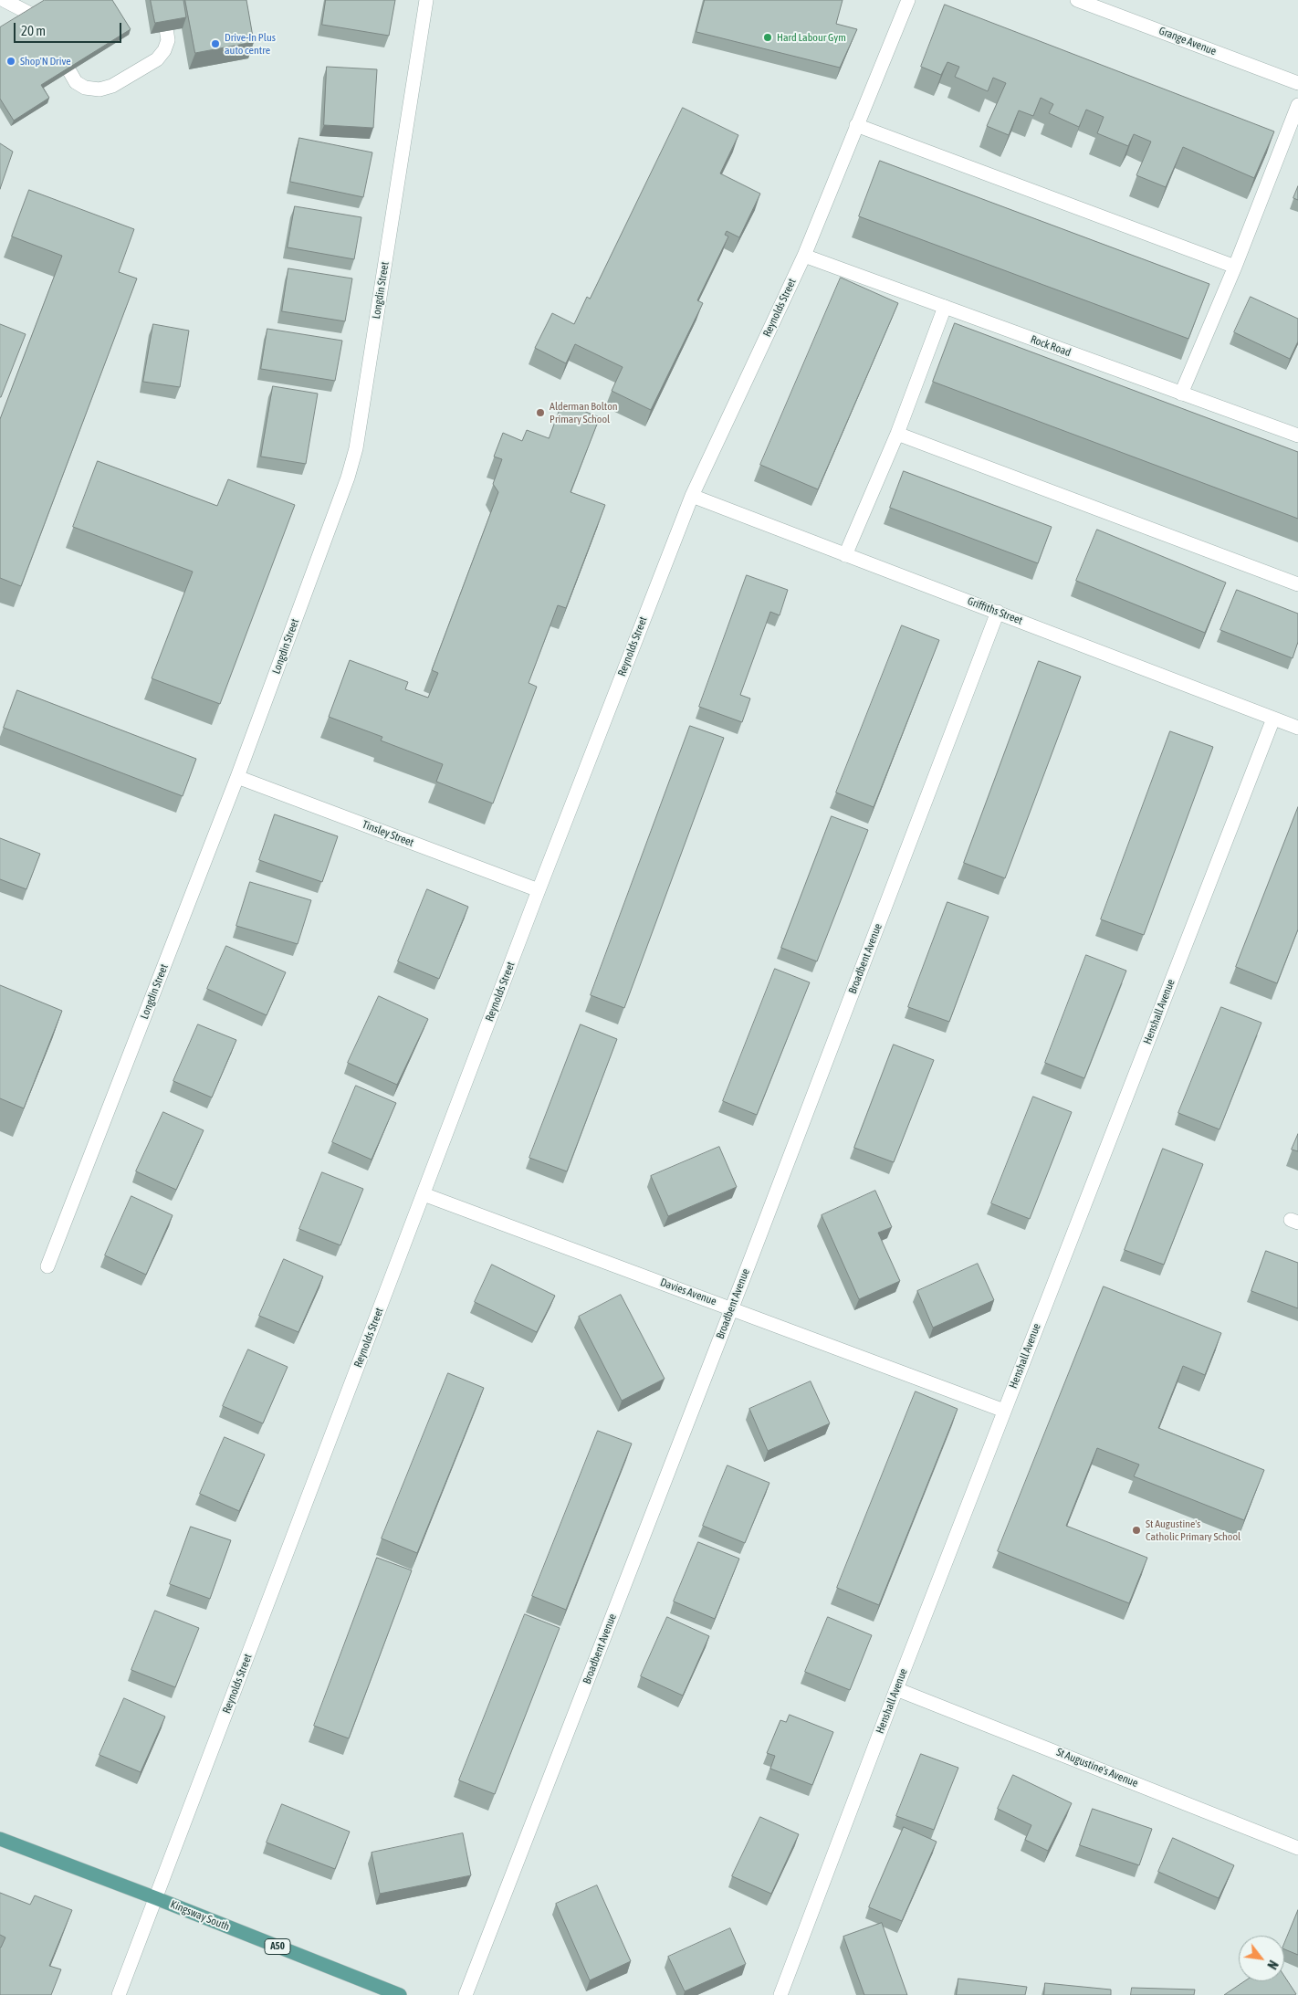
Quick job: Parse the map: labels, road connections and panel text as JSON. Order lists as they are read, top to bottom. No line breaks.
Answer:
{"streets":{"main road":["Kingsway South","A50"],"street":["Grange Avenue","Longdin Street","Reynolds Street","Rock Road","Griffiths Street","Tinsley Street","Broadbent Avenue","Henshall Avenue","Davies Avenue","St Augustine's Avenue"]},"crossings":[["Longdin Street","Tinsley Street"],["Reynolds Street","Rock Road"],["Reynolds Street","Griffiths Street"],["Reynolds Street","Tinsley Street"],["Reynolds Street","Davies Avenue"],["Reynolds Street","Kingsway South"],["Griffiths Street","Broadbent Avenue"],["Griffiths Street","Henshall Avenue"],["Broadbent Avenue","Davies Avenue"],["Henshall Avenue","Davies Avenue"],["Henshall Avenue","St Augustine's Avenue"]],"places":["Hard Labour Gym","Drive-In Plus auto centre","Shop'N Drive","Alderman Bolton Primary School","St Augustine's Catholic Primary School"],"scale_bar":"20 m","north":"bottom right"}
